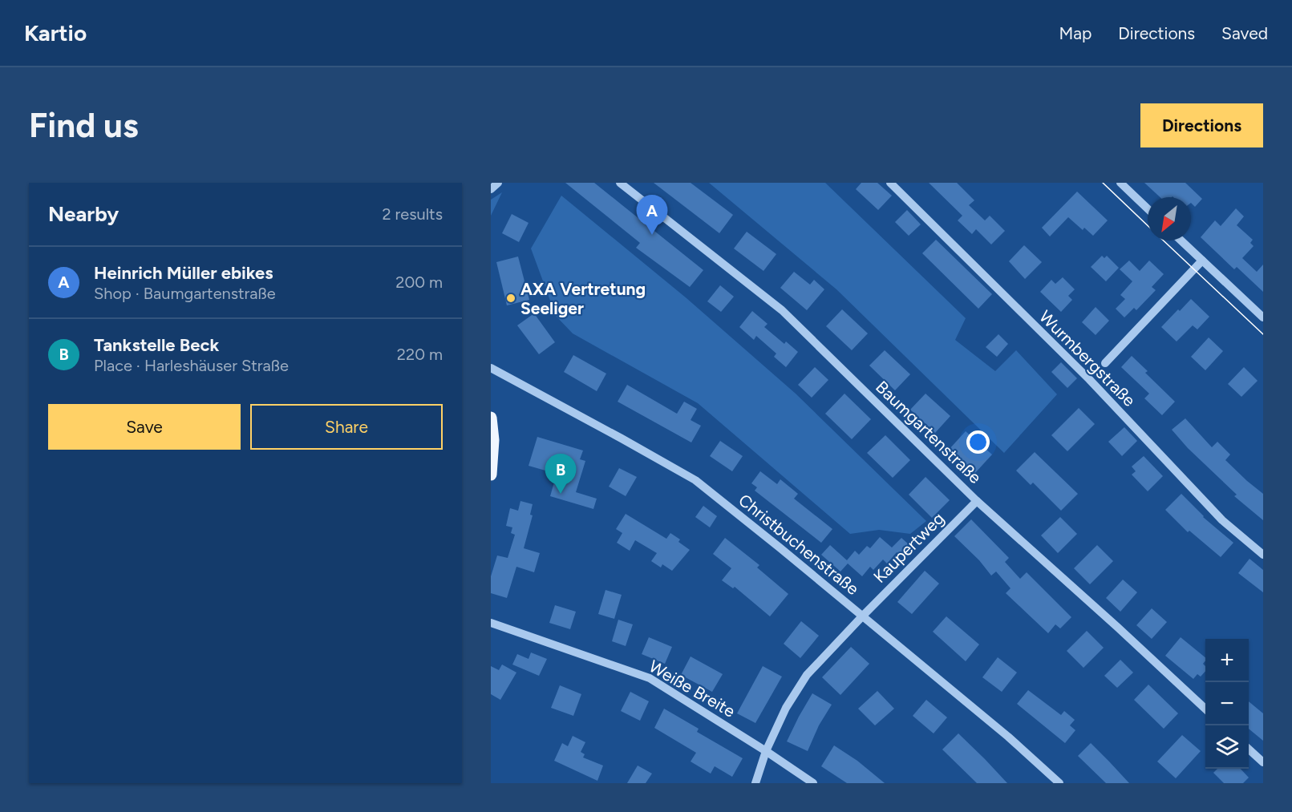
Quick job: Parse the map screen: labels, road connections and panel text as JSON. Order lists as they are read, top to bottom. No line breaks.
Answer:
{"streets":{"street":["Wurmbergstraße","Baumgartenstraße","Christbuchenstraße","Kaupertweg","Weiße Breite"]},"crossings":[["Baumgartenstraße","Kaupertweg"],["Christbuchenstraße","Kaupertweg"],["Kaupertweg","Weiße Breite"]],"places":["AXA Vertretung Seeliger"],"north":"bottom left","page":{"header":"Kartio","nav":["Map","Directions","Saved"],"buttons":["Directions",["Save","Share"]],"title":"Find us","heading":["Nearby","2 results"],"pins":["A","B"],"list":[{"mark":"A","name":"Heinrich Müller ebikes","note":"Shop · Baumgartenstraße","value":"200 m"},{"mark":"B","name":"Tankstelle Beck","note":"Place · Harleshäuser Straße","value":"220 m"}],"map_buttons":["+","−"]}}
